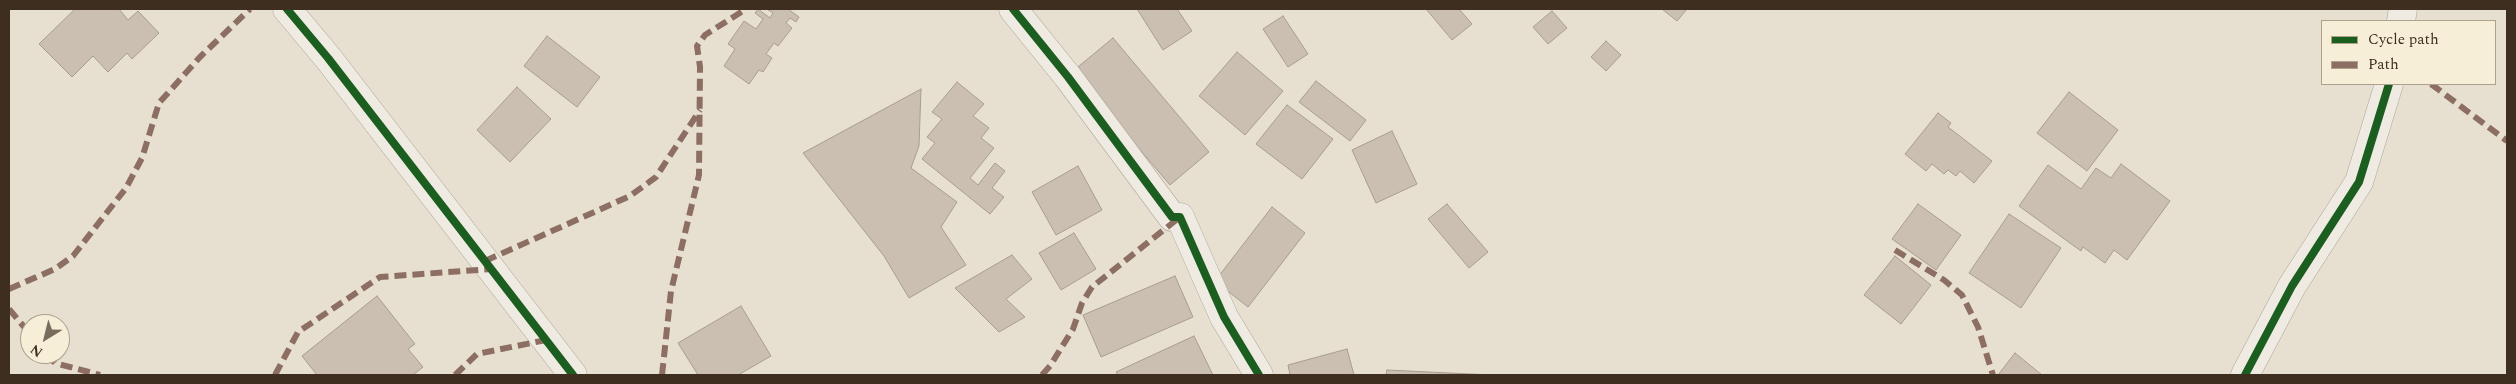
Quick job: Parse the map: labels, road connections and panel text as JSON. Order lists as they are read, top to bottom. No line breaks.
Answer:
{"legend":["Cycle path","Path"],"north":"bottom left"}
